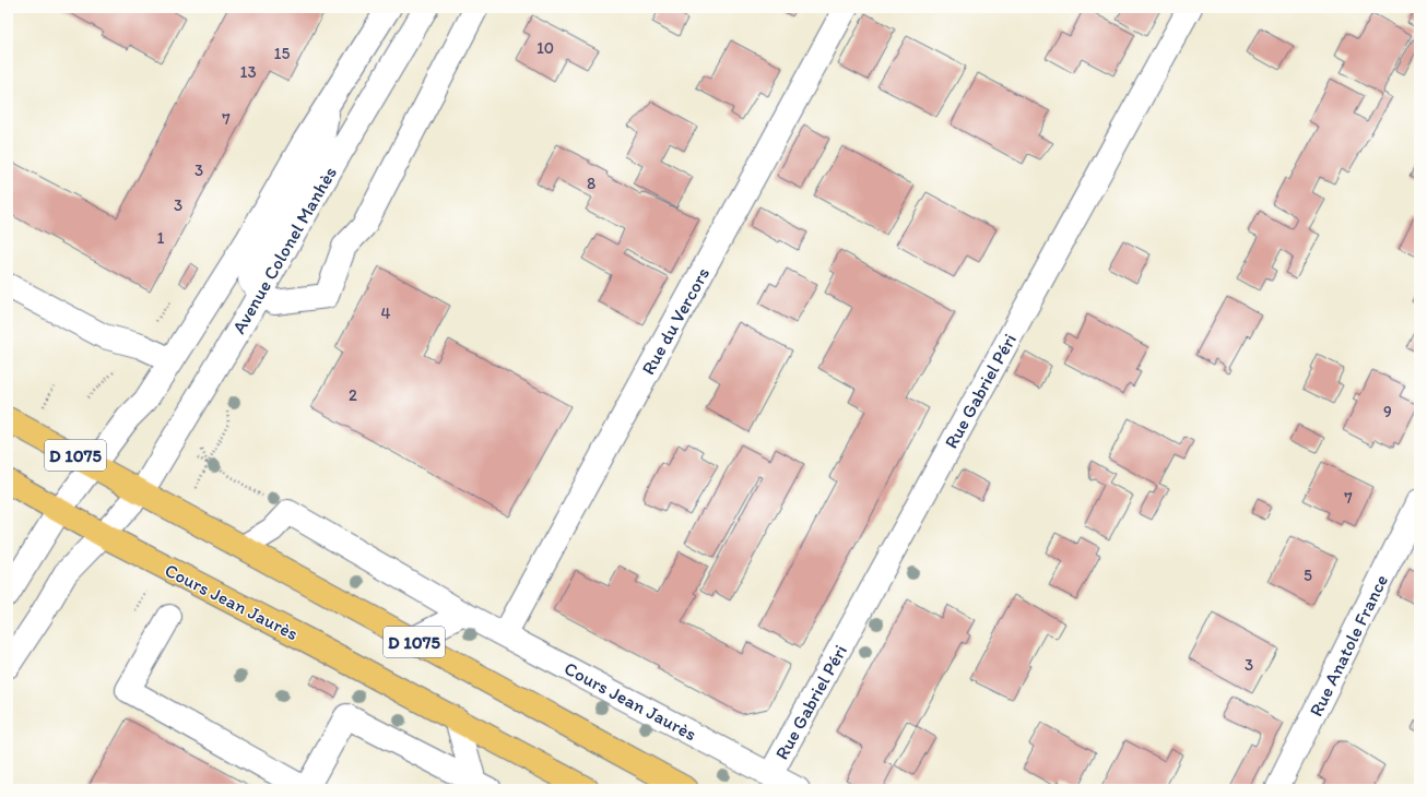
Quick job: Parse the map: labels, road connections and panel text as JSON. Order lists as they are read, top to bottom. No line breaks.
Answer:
{"streets":{"main road":["D 1075","Cours Jean Jaurès"],"street":["Avenue Colonel Manhès","Rue du Vercors","Rue Gabriel Péri","Rue Anatole France"]},"crossings":[["Avenue Colonel Manhès","D 1075"],["Avenue Colonel Manhès","Cours Jean Jaurès"],["Rue du Vercors","Cours Jean Jaurès"],["Rue Gabriel Péri","Cours Jean Jaurès"]],"house_numbers":["10","15","13","7","3","8","3","1","4","2","9","7","5","3"]}
